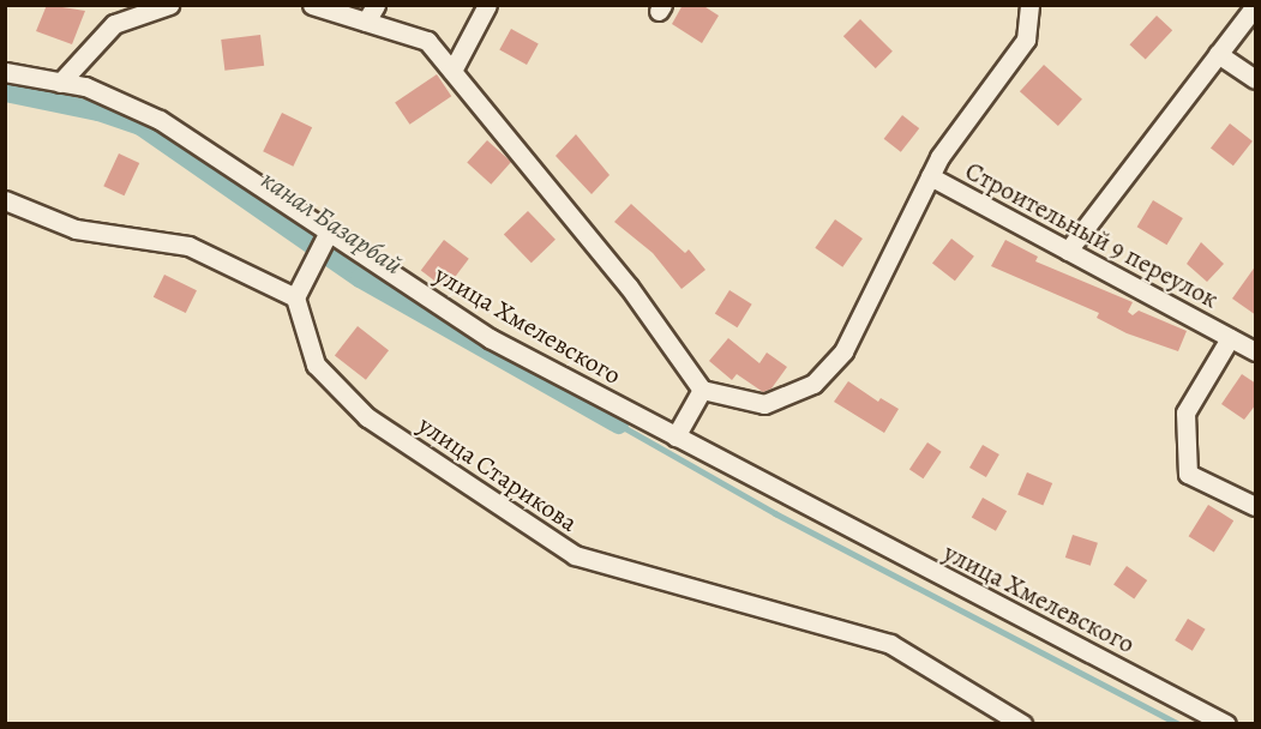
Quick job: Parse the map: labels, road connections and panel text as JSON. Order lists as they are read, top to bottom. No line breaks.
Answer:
{"streets":{"street":["Строительный 9 переулок","улица Хмелевского","улица Старикова"]},"water":["канал Базарбай"]}
